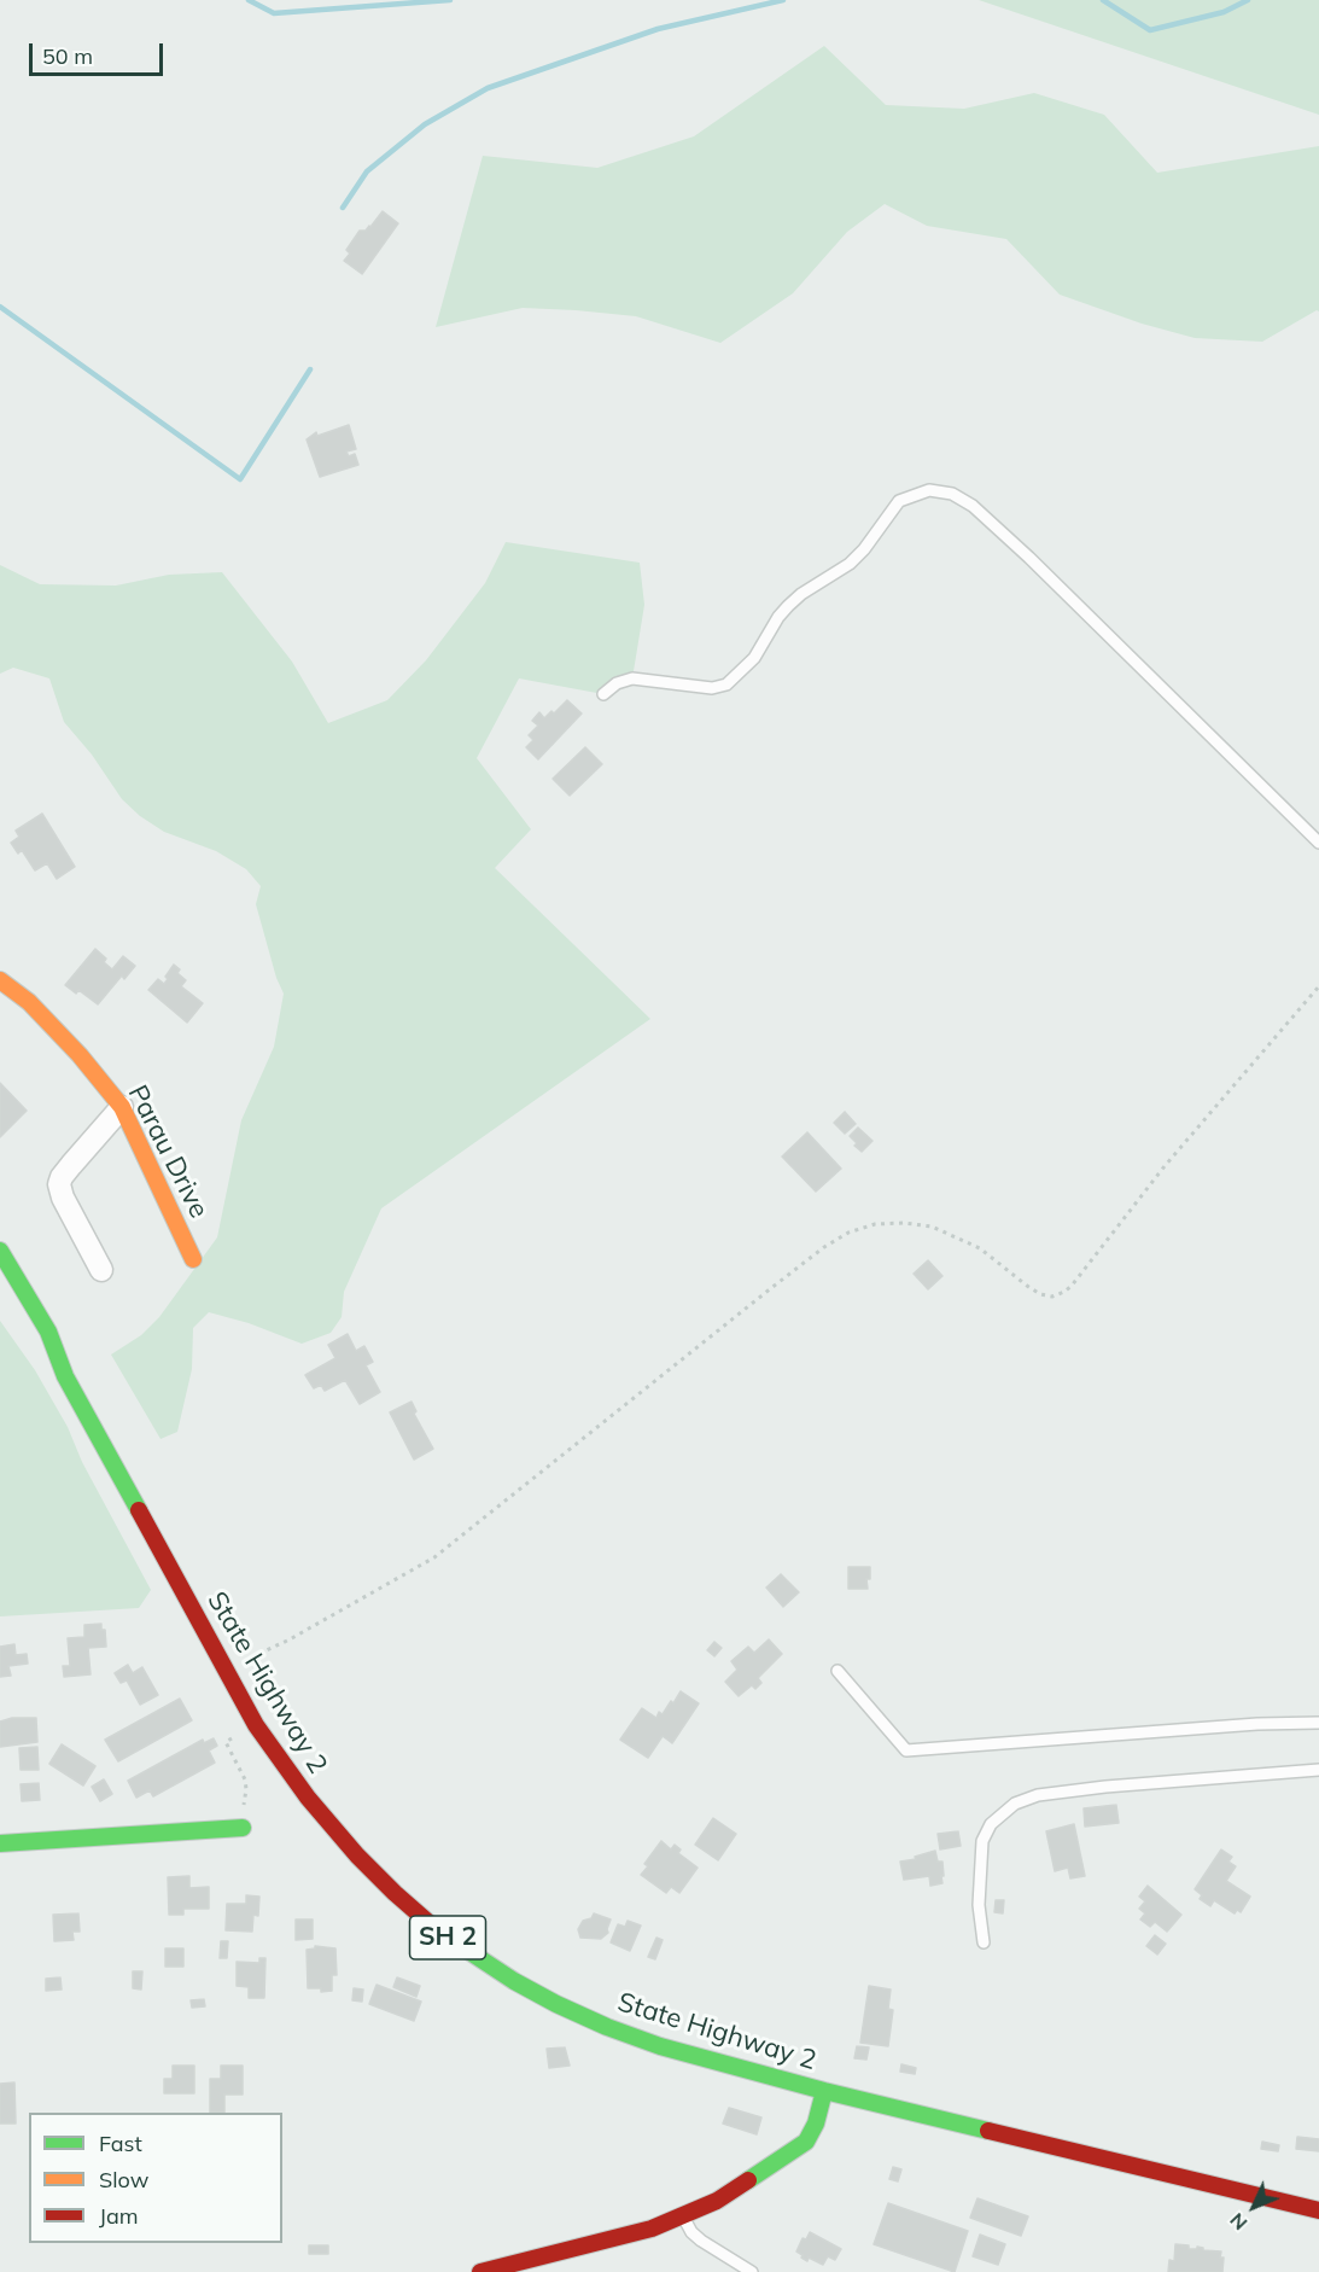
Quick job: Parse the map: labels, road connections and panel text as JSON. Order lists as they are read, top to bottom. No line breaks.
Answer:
{"streets":{"main road":["Parau Drive","State Highway 2","SH 2"]},"legend":["Fast","Slow","Jam"],"scale_bar":"50 m","north":"bottom left"}
